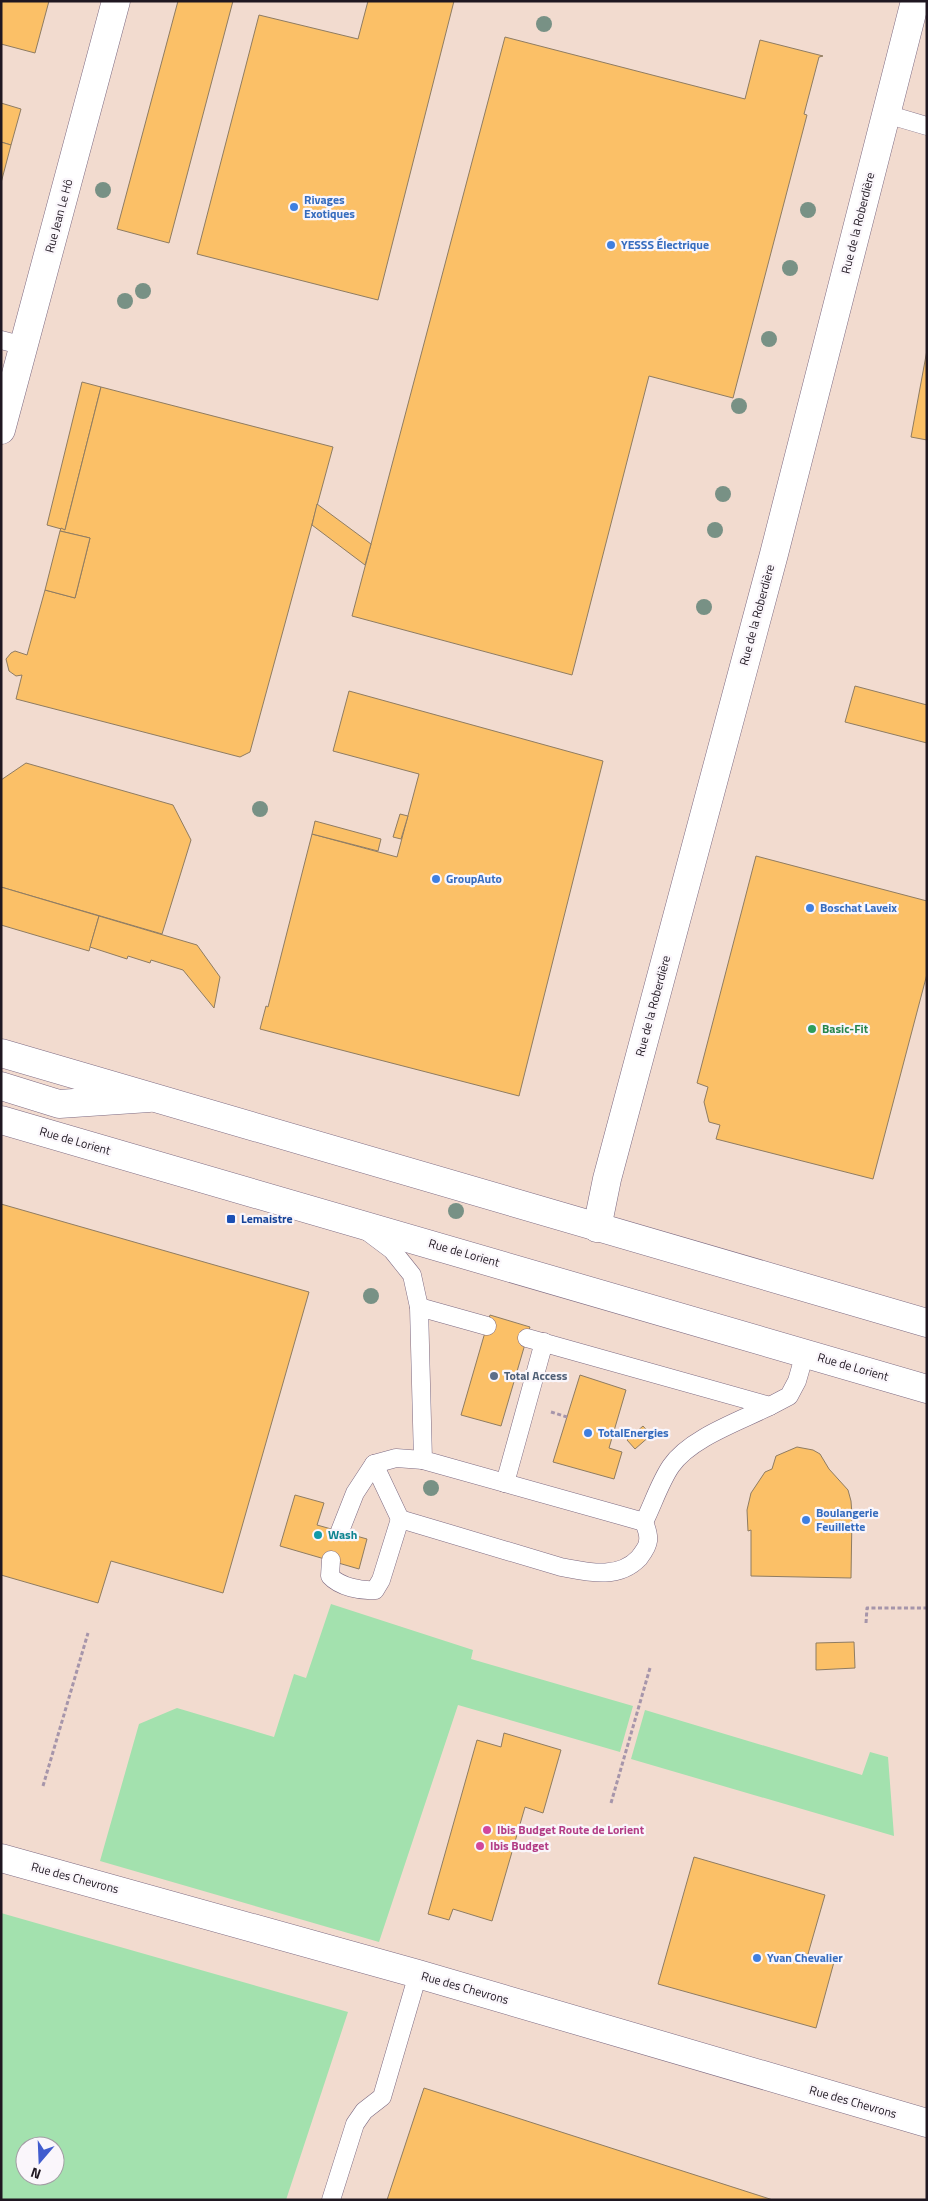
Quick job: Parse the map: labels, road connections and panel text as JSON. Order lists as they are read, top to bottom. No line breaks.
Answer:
{"streets":{"street":["Rue Jean Le Hô","Rue de la Roberdière","Rue de Lorient","Rue des Chevrons"]},"places":{"other":["Rivages Exotiques","YESSS Électrique","GroupAuto","Boschat Laveix","Basic-Fit","Total Access","TotalEnergies","Boulangerie Feuillette","Wash","Ibis Budget Route de Lorient","Ibis Budget","Yvan Chevalier"],"transit":["Lemaistre"]},"north":"bottom"}
